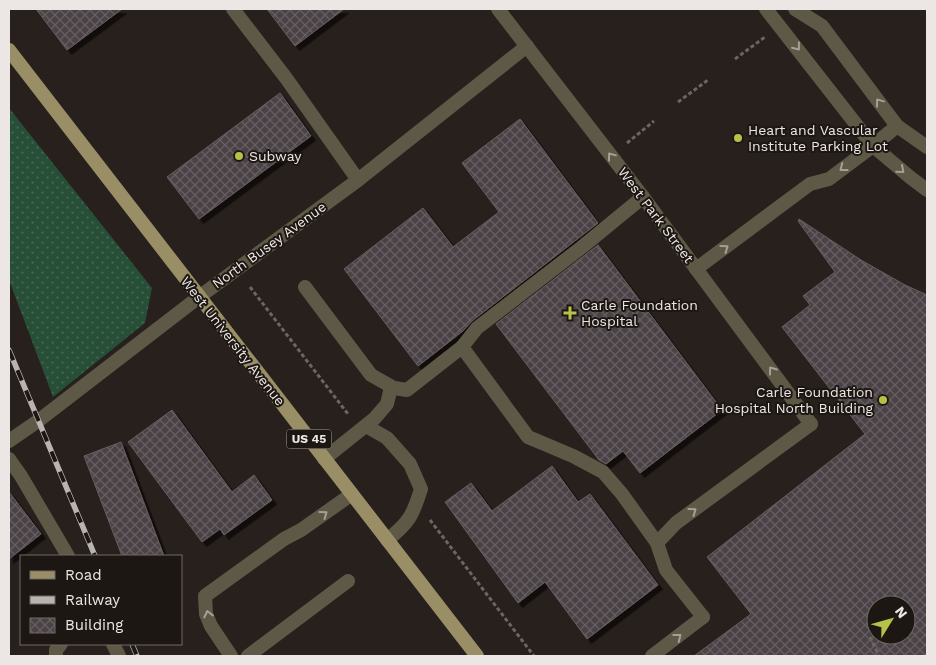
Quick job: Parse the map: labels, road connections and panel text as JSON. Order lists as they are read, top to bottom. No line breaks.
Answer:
{"streets":{"main road":["West University Avenue","US 45"],"street":["West Park Street","North Busey Avenue"]},"crossings":[["West Park Street","North Busey Avenue"],["North Busey Avenue","West University Avenue"]],"places":{"other":["Heart and Vascular Institute Parking Lot","Subway","Carle Foundation Hospital North Building"],"health":["Carle Foundation Hospital"]},"legend":["Road","Railway","Building"],"north":"top right"}
